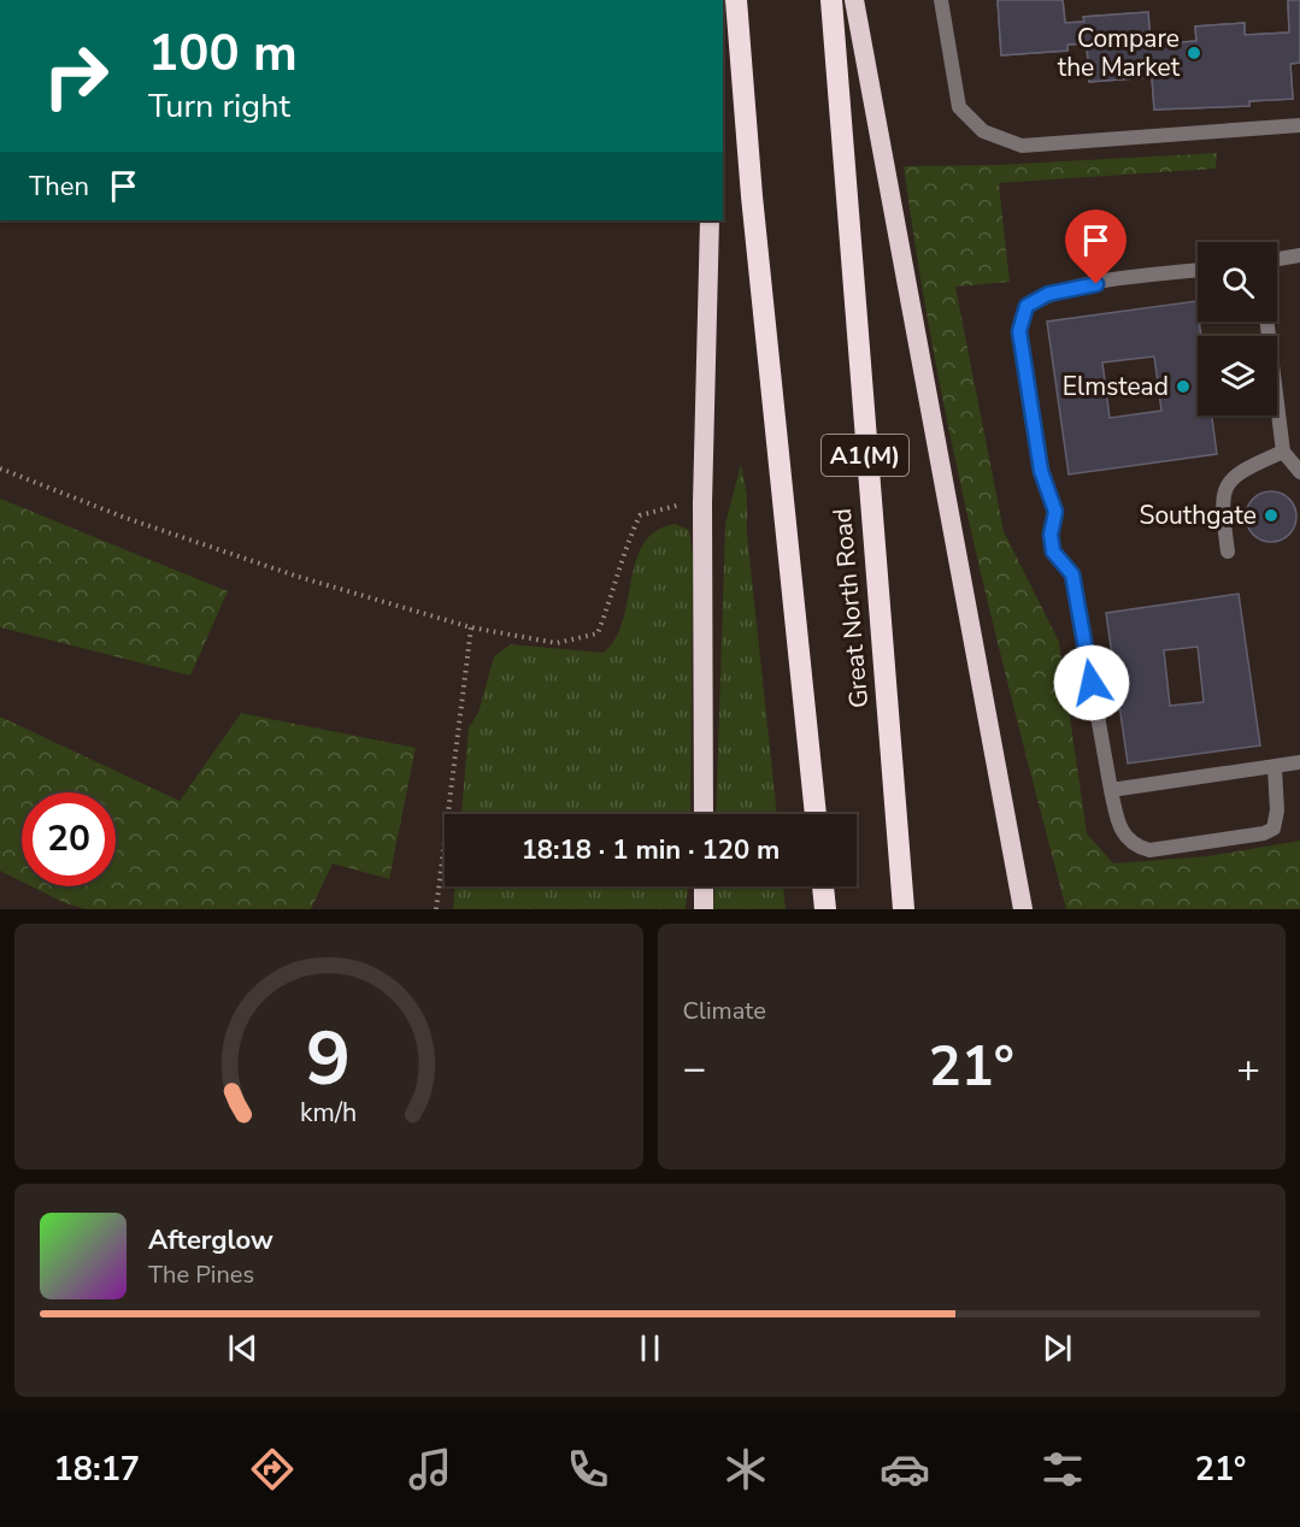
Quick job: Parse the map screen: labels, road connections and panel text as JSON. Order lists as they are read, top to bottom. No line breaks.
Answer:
{"streets":{"highway":["A1(M)","Great North Road"]},"places":["Compare the Market","Elmstead","Southgate"],"page":{"turn":["100 m","Turn right"],"then":"Then","limit":"20","trip":"18:18 · 1 min · 120 m","tile":"Climate","heat":["−","21°","+"],"song":["Afterglow","The Pines"],"tabs":["18:17","21°"],"gauge":["9","km/h"]}}
